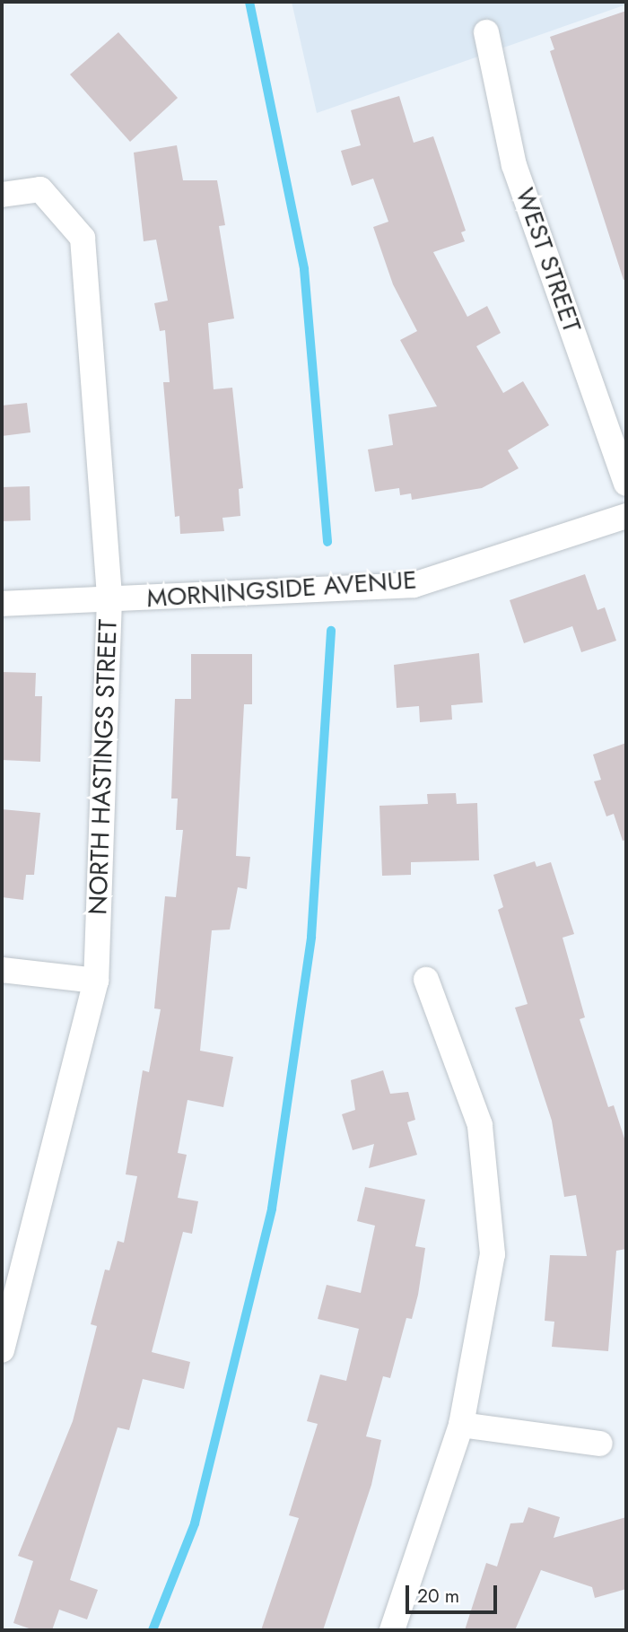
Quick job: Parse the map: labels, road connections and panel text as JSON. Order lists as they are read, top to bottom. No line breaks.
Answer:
{"streets":{"street":["WEST STREET","MORNINGSIDE AVENUE","NORTH HASTINGS STREET"]},"crossings":[["MORNINGSIDE AVENUE","NORTH HASTINGS STREET"]],"scale_bar":"20 m"}
